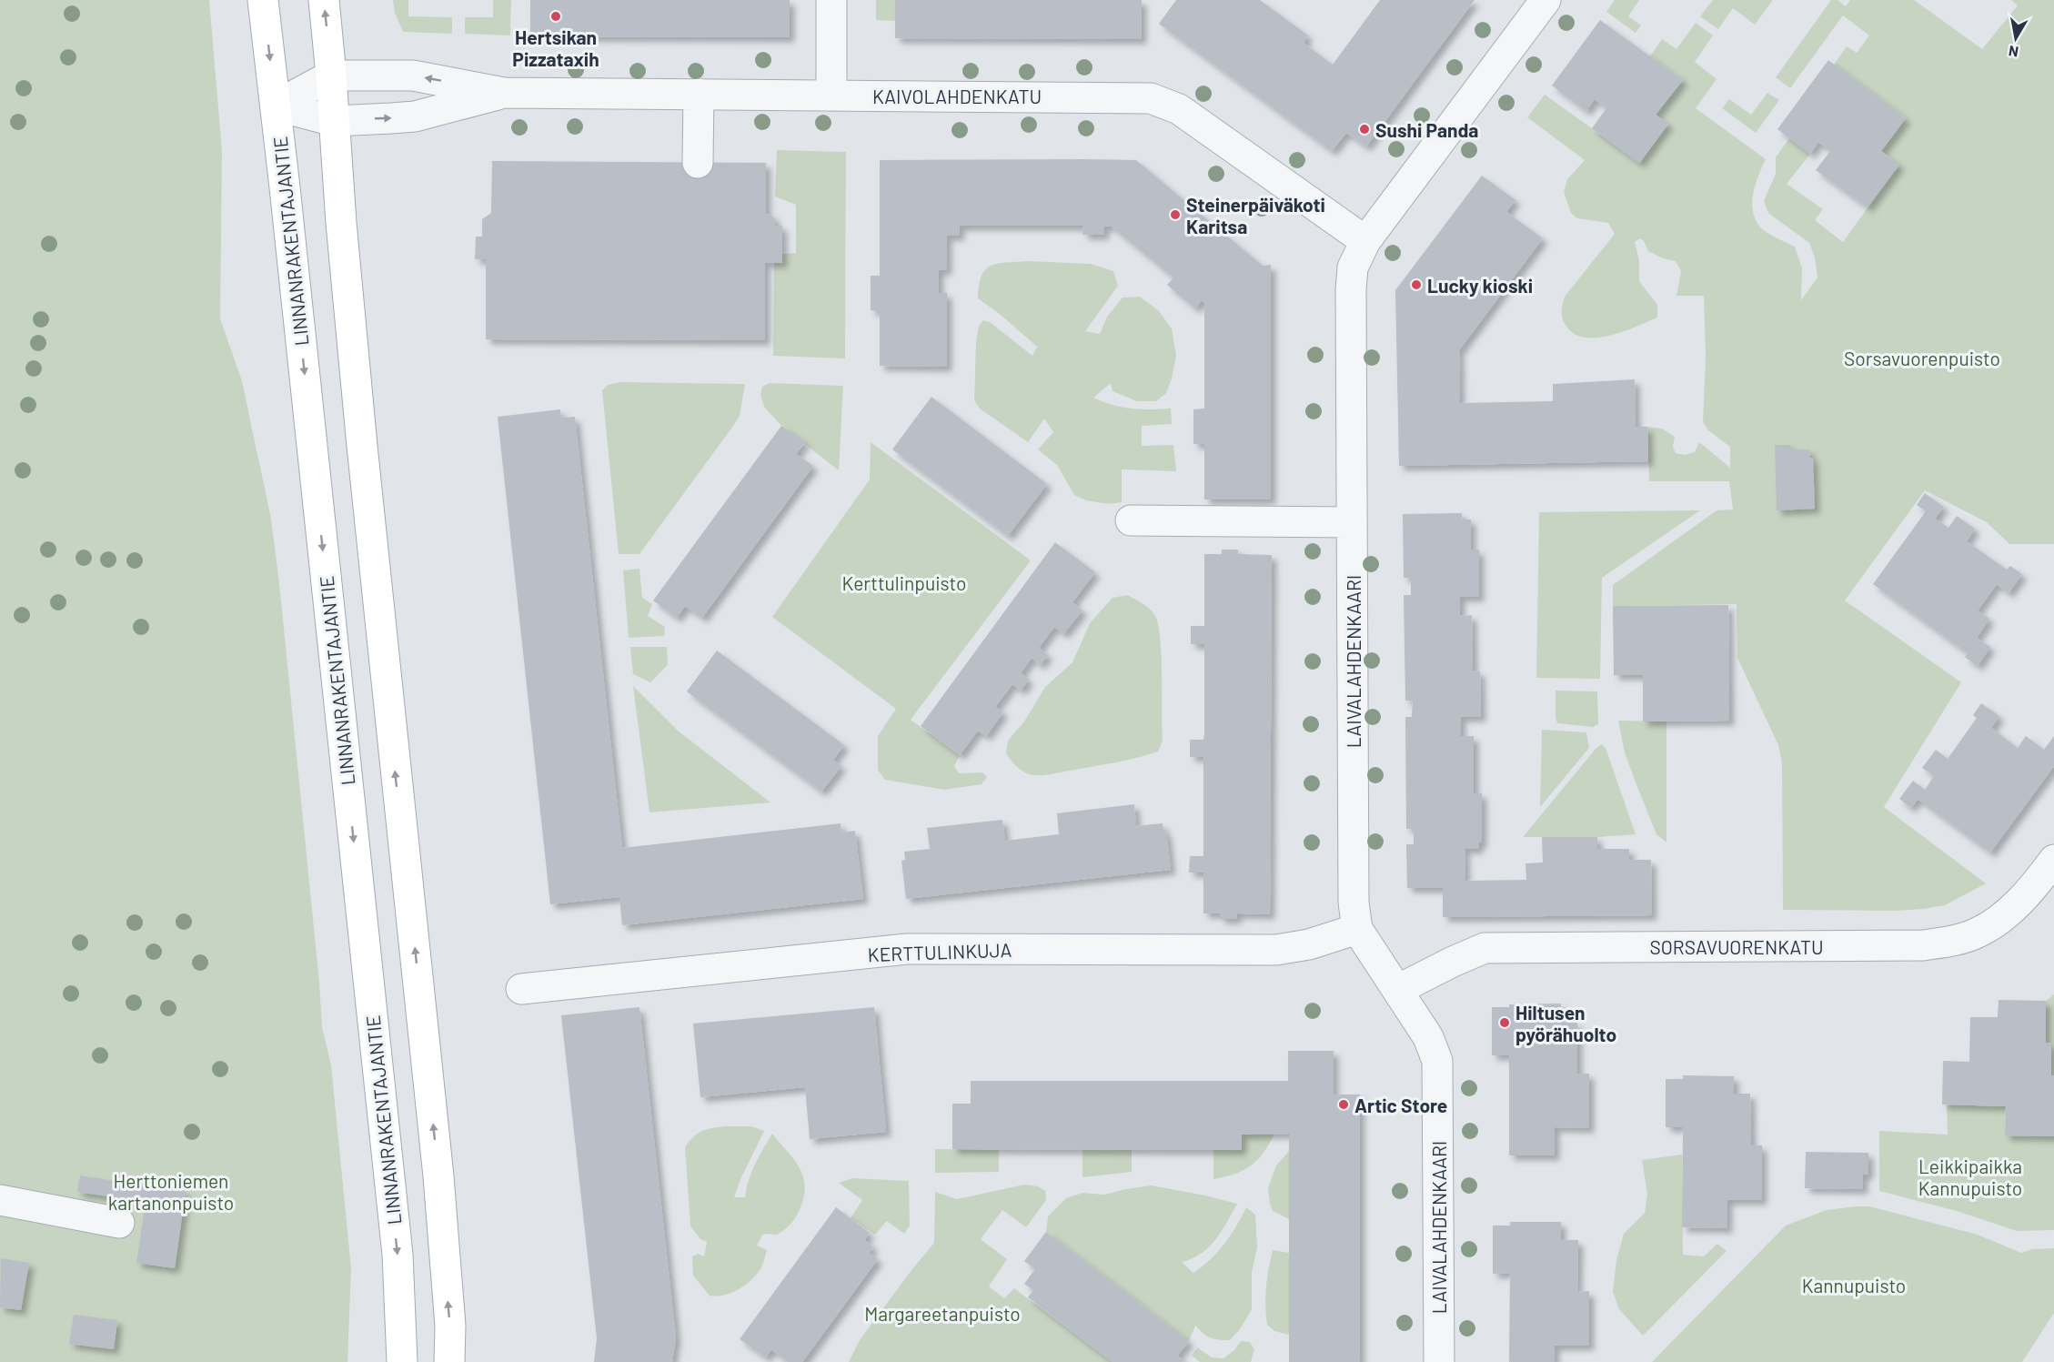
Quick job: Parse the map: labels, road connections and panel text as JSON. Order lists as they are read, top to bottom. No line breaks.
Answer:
{"streets":{"main road":["LINNANRAKENTAJANTIE"],"street":["KAIVOLAHDENKATU","LAIVALAHDENKAARI","SORSAVUORENKATU","KERTTULINKUJA"]},"crossings":[["KAIVOLAHDENKATU","LINNANRAKENTAJANTIE"],["KAIVOLAHDENKATU","LAIVALAHDENKAARI"],["LAIVALAHDENKAARI","SORSAVUORENKATU"],["LAIVALAHDENKAARI","KERTTULINKUJA"]],"parks":["Sorsavuorenpuisto","Kerttulinpuisto","Leikkipaikka Kannupuisto","Herttoniemen kartanonpuisto","Kannupuisto","Margareetanpuisto"],"places":["Hertsikan Pizzataxih","Sushi Panda","Steinerpäiväkoti Karitsa","Lucky kioski","Hiltusen pyörähuolto","Artic Store"],"north":"bottom"}
